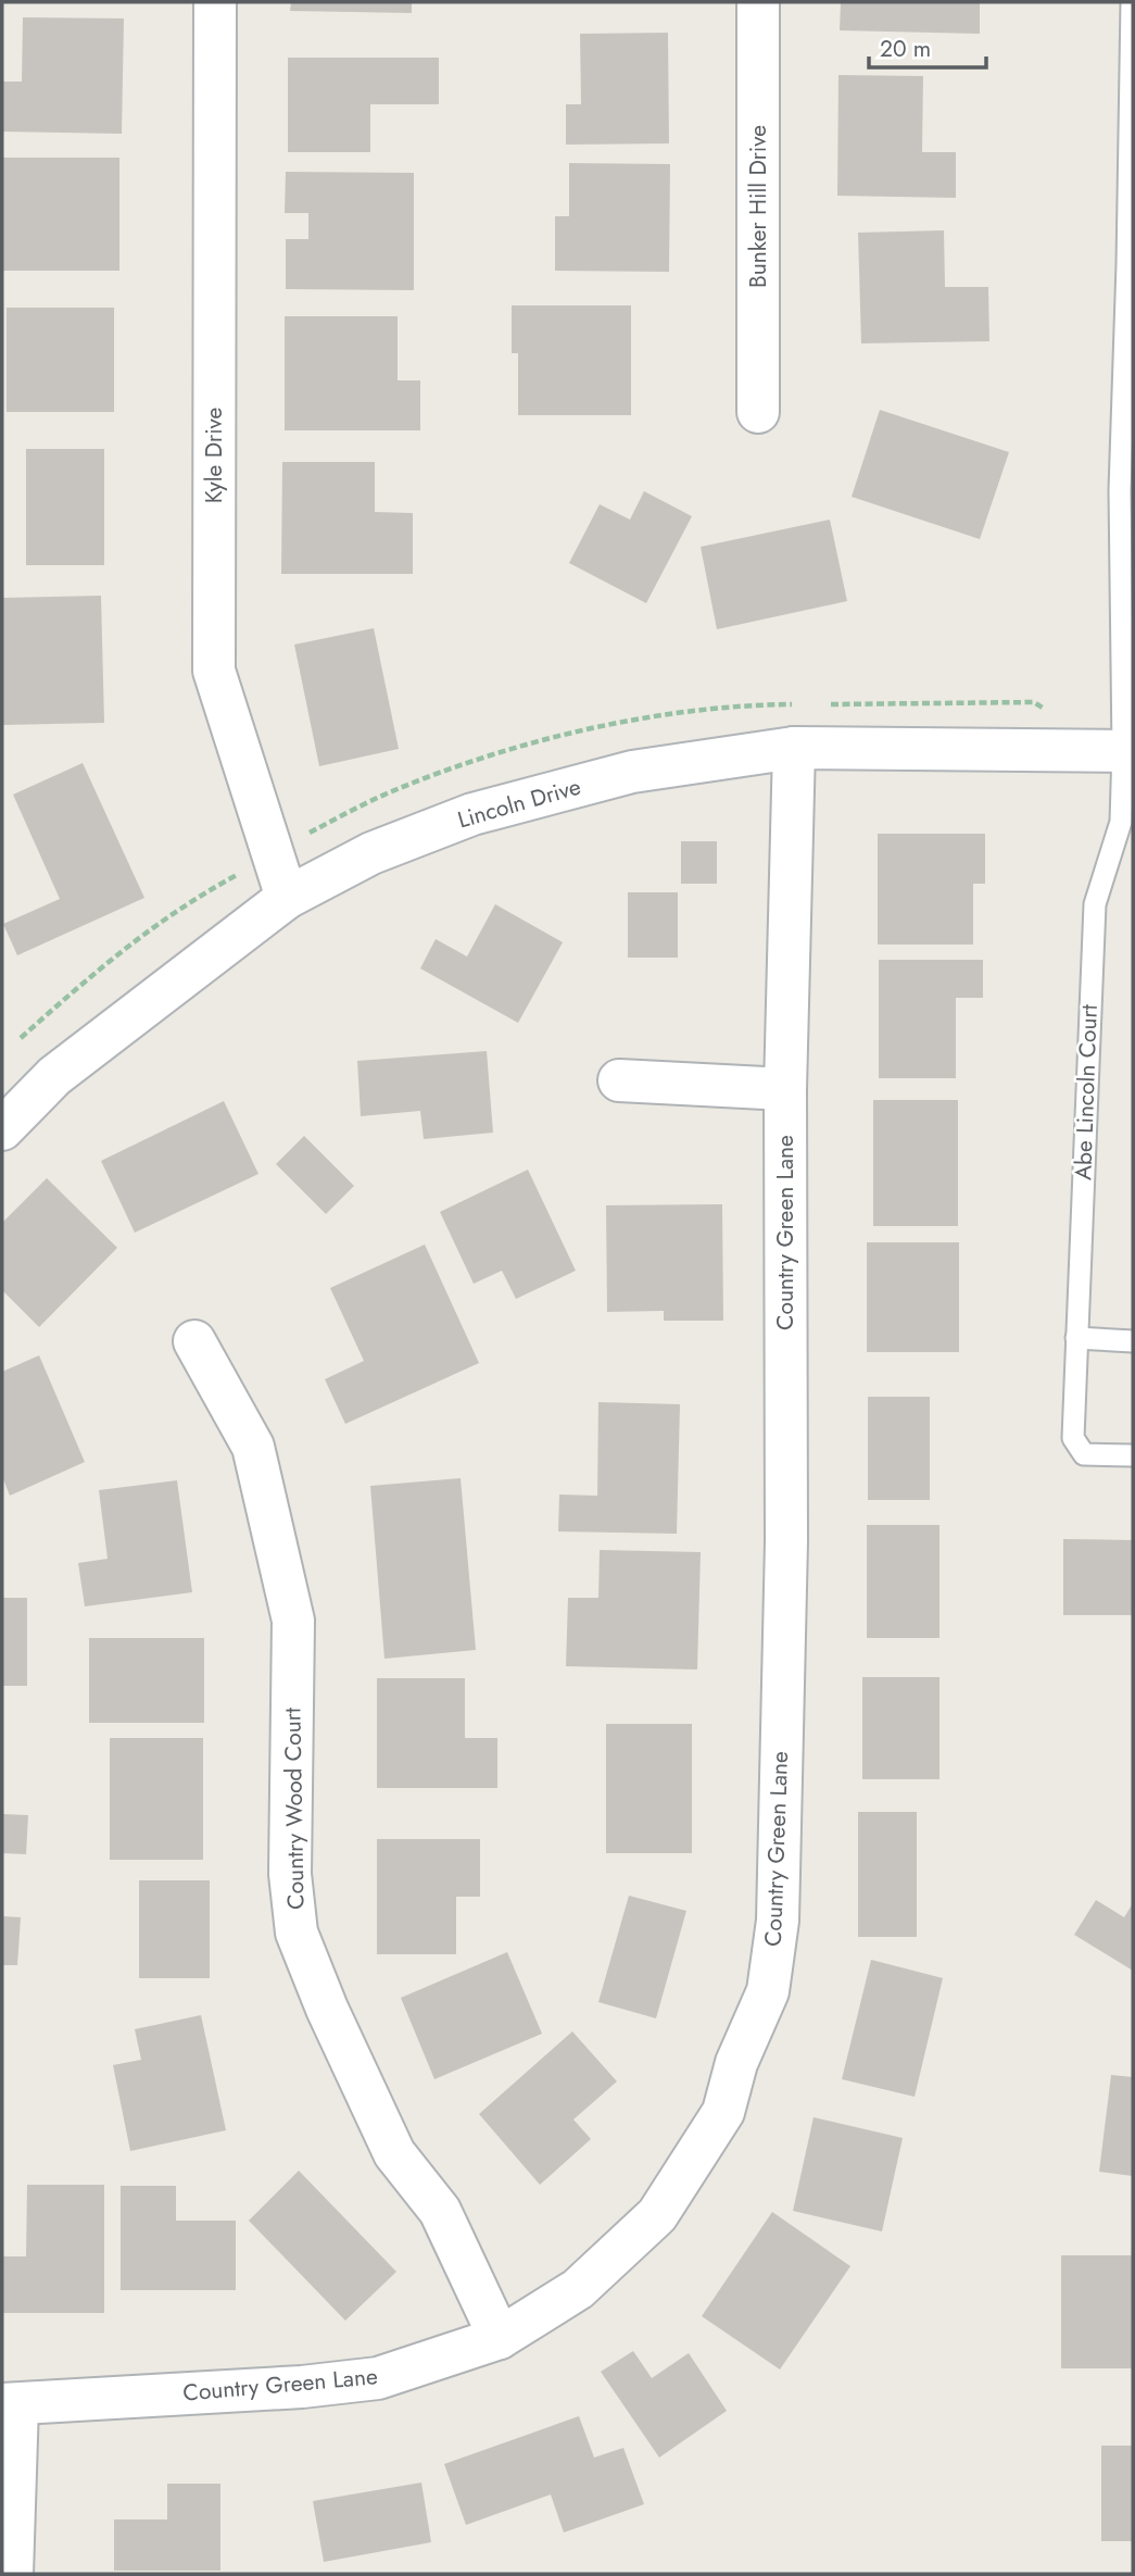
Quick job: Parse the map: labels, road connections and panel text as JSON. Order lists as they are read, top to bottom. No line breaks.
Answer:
{"streets":{"street":["Bunker Hill Drive","Kyle Drive","Lincoln Drive","Country Green Lane","Country Wood Court"],"lane":["Abe Lincoln Court"]},"crossings":[["Kyle Drive","Lincoln Drive"],["Lincoln Drive","Abe Lincoln Court"],["Lincoln Drive","Country Green Lane"],["Country Green Lane","Country Wood Court"]],"scale_bar":"20 m"}
